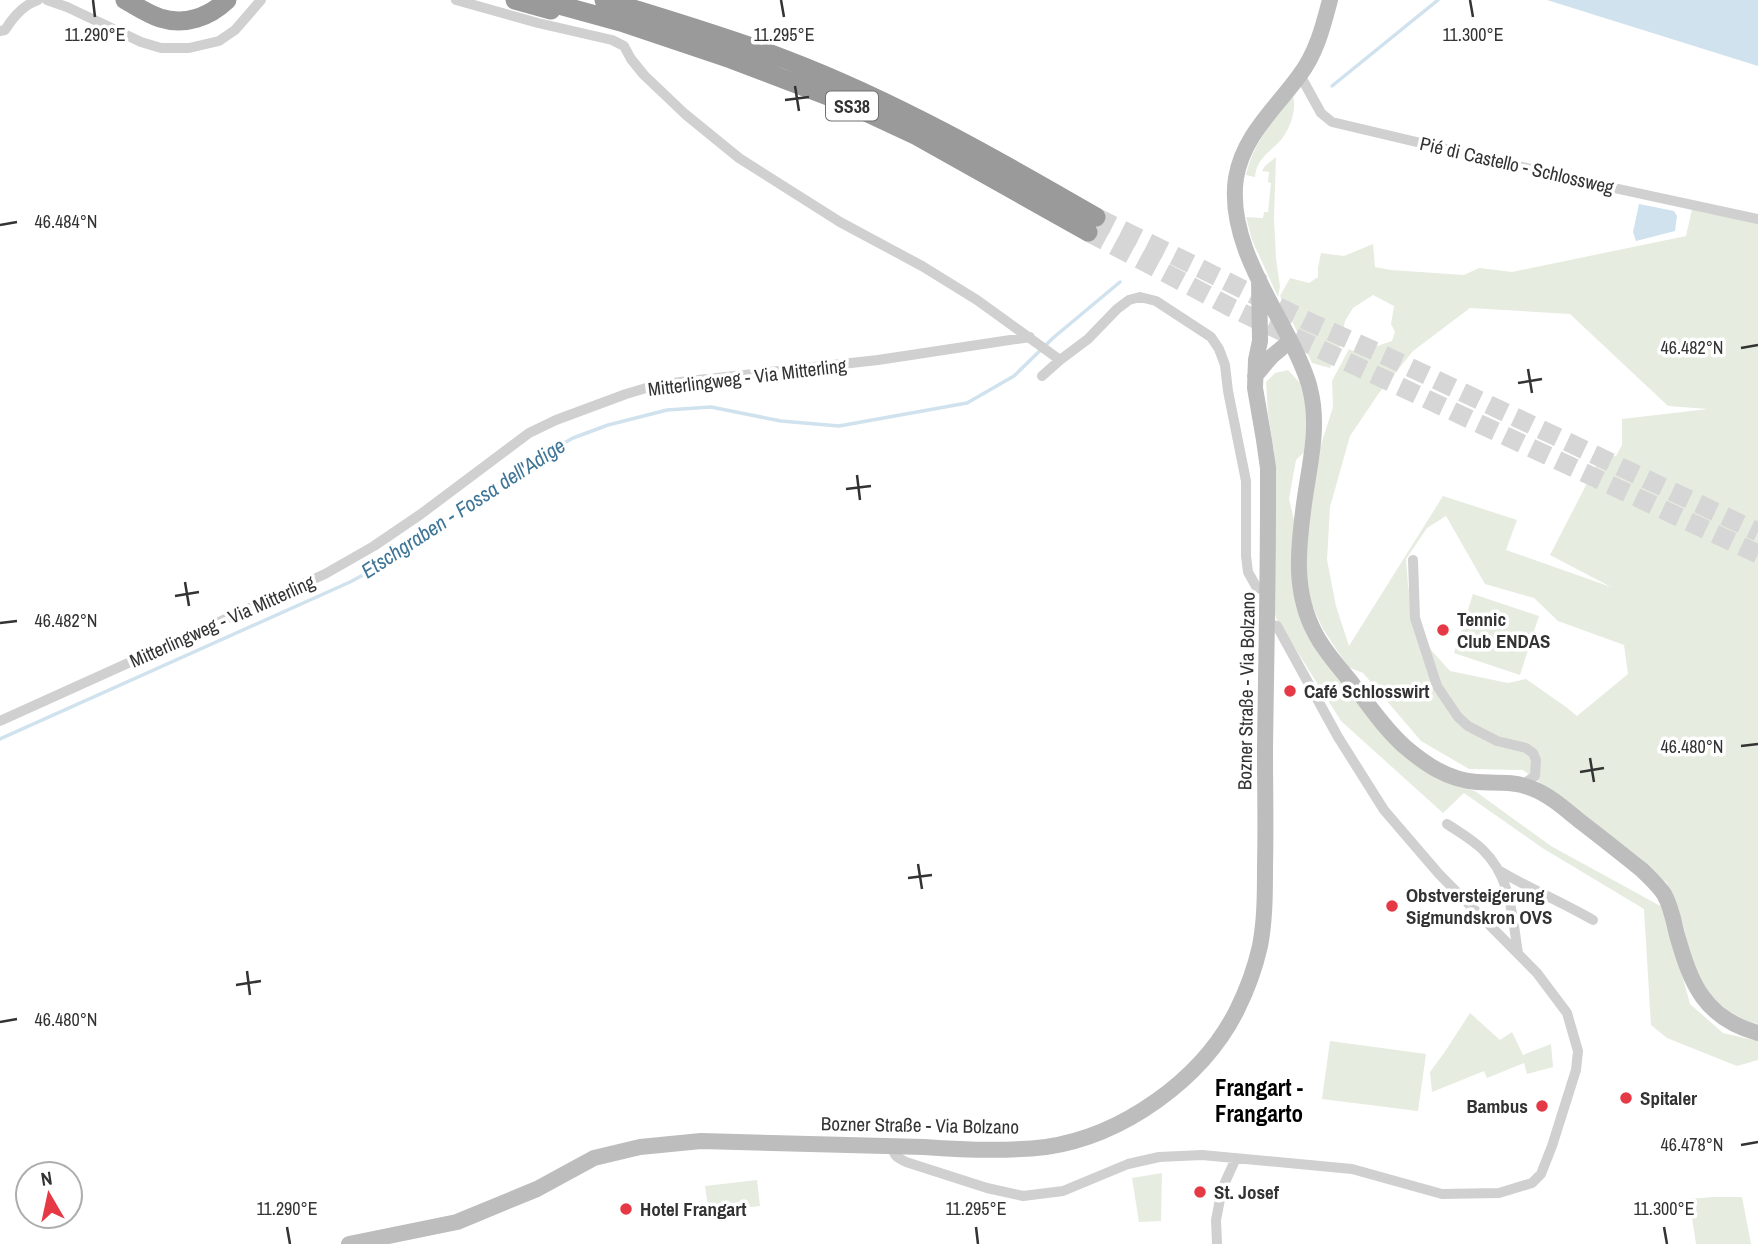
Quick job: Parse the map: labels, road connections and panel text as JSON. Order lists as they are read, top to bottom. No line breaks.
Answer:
{"streets":{"highway":["SS38"],"street":["Pié di Castello - Schlossweg","Mitterlingweg - Via Mitterling","Bozner Straße - Via Bolzano"]},"districts":["Frangart - Frangarto"],"water":["Etschgraben - Fossa dell'Adige"],"places":["Tennic Club ENDAS","Café Schlosswirt","Obstversteigerung Sigmundskron OVS","Spitaler","Bambus","St. Josef","Hotel Frangart"],"north":"top","coordinates":["11.290°E","11.295°E","11.300°E","46.484°N","46.482°N","46.480°N","46.478°N"]}
